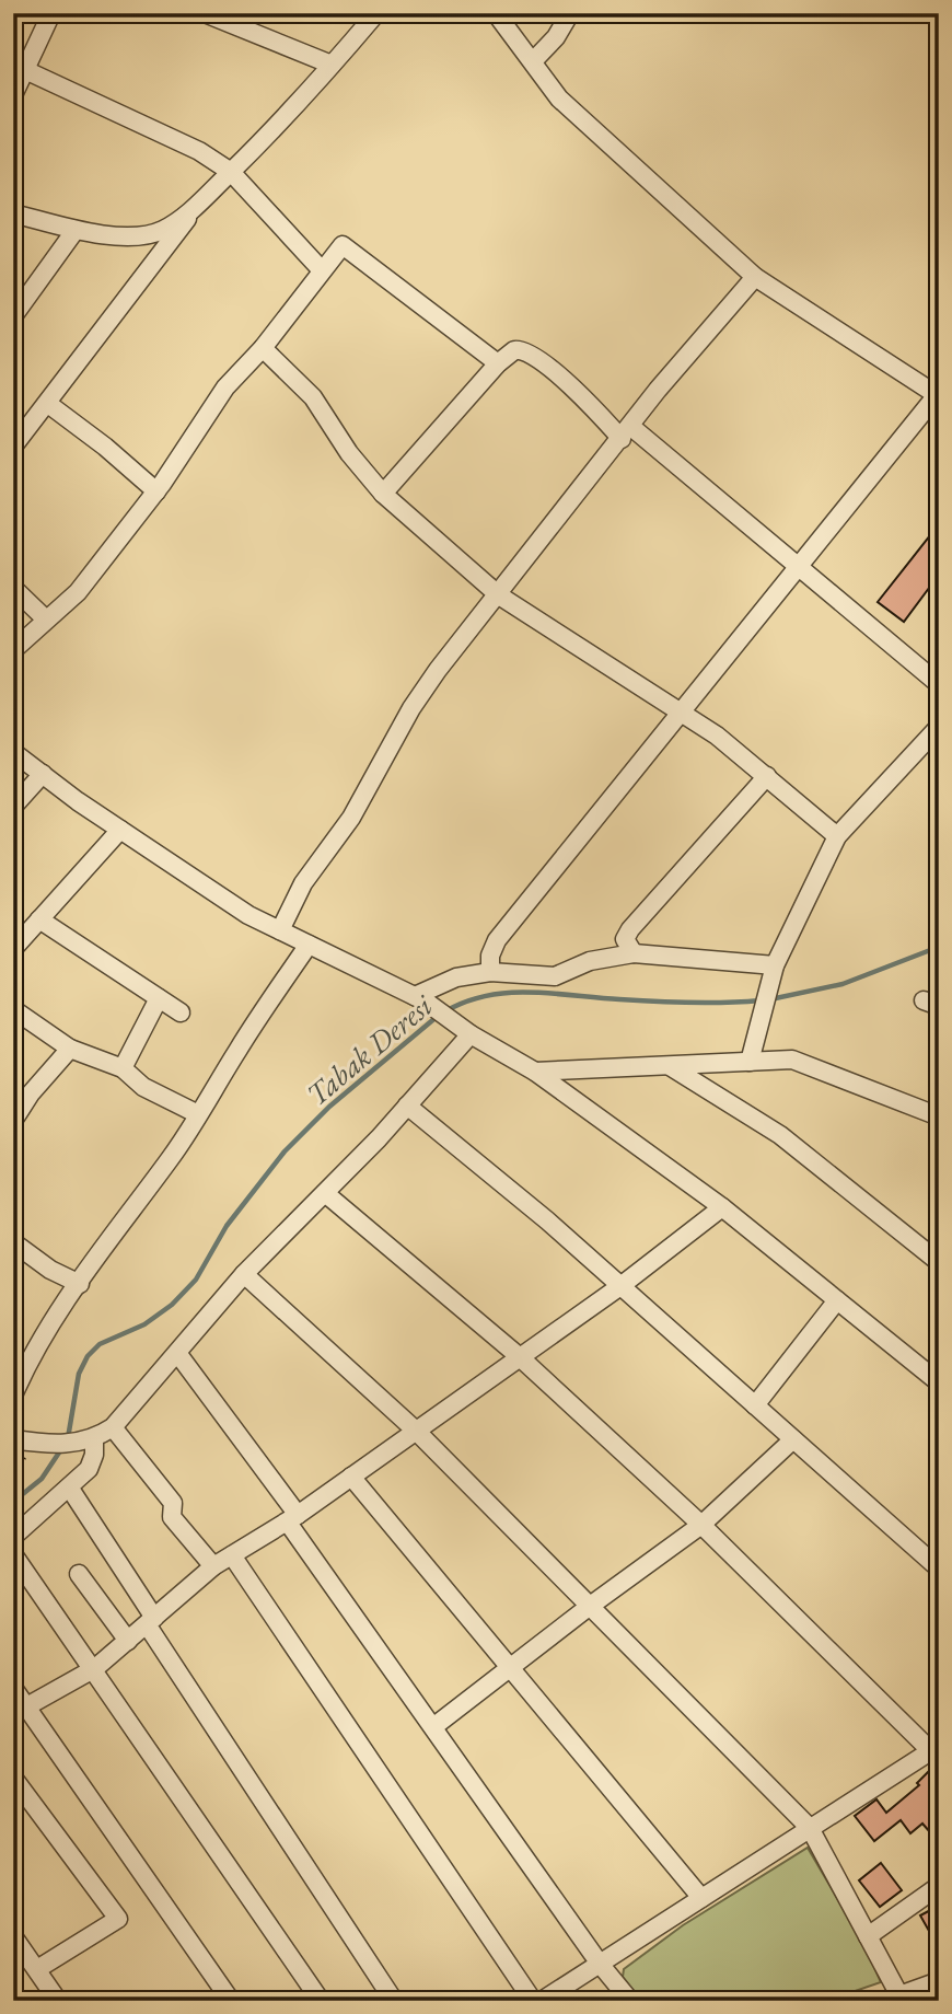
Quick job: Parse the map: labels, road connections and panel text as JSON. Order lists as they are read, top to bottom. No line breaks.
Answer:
{"water":["Tabak Deresi"]}
